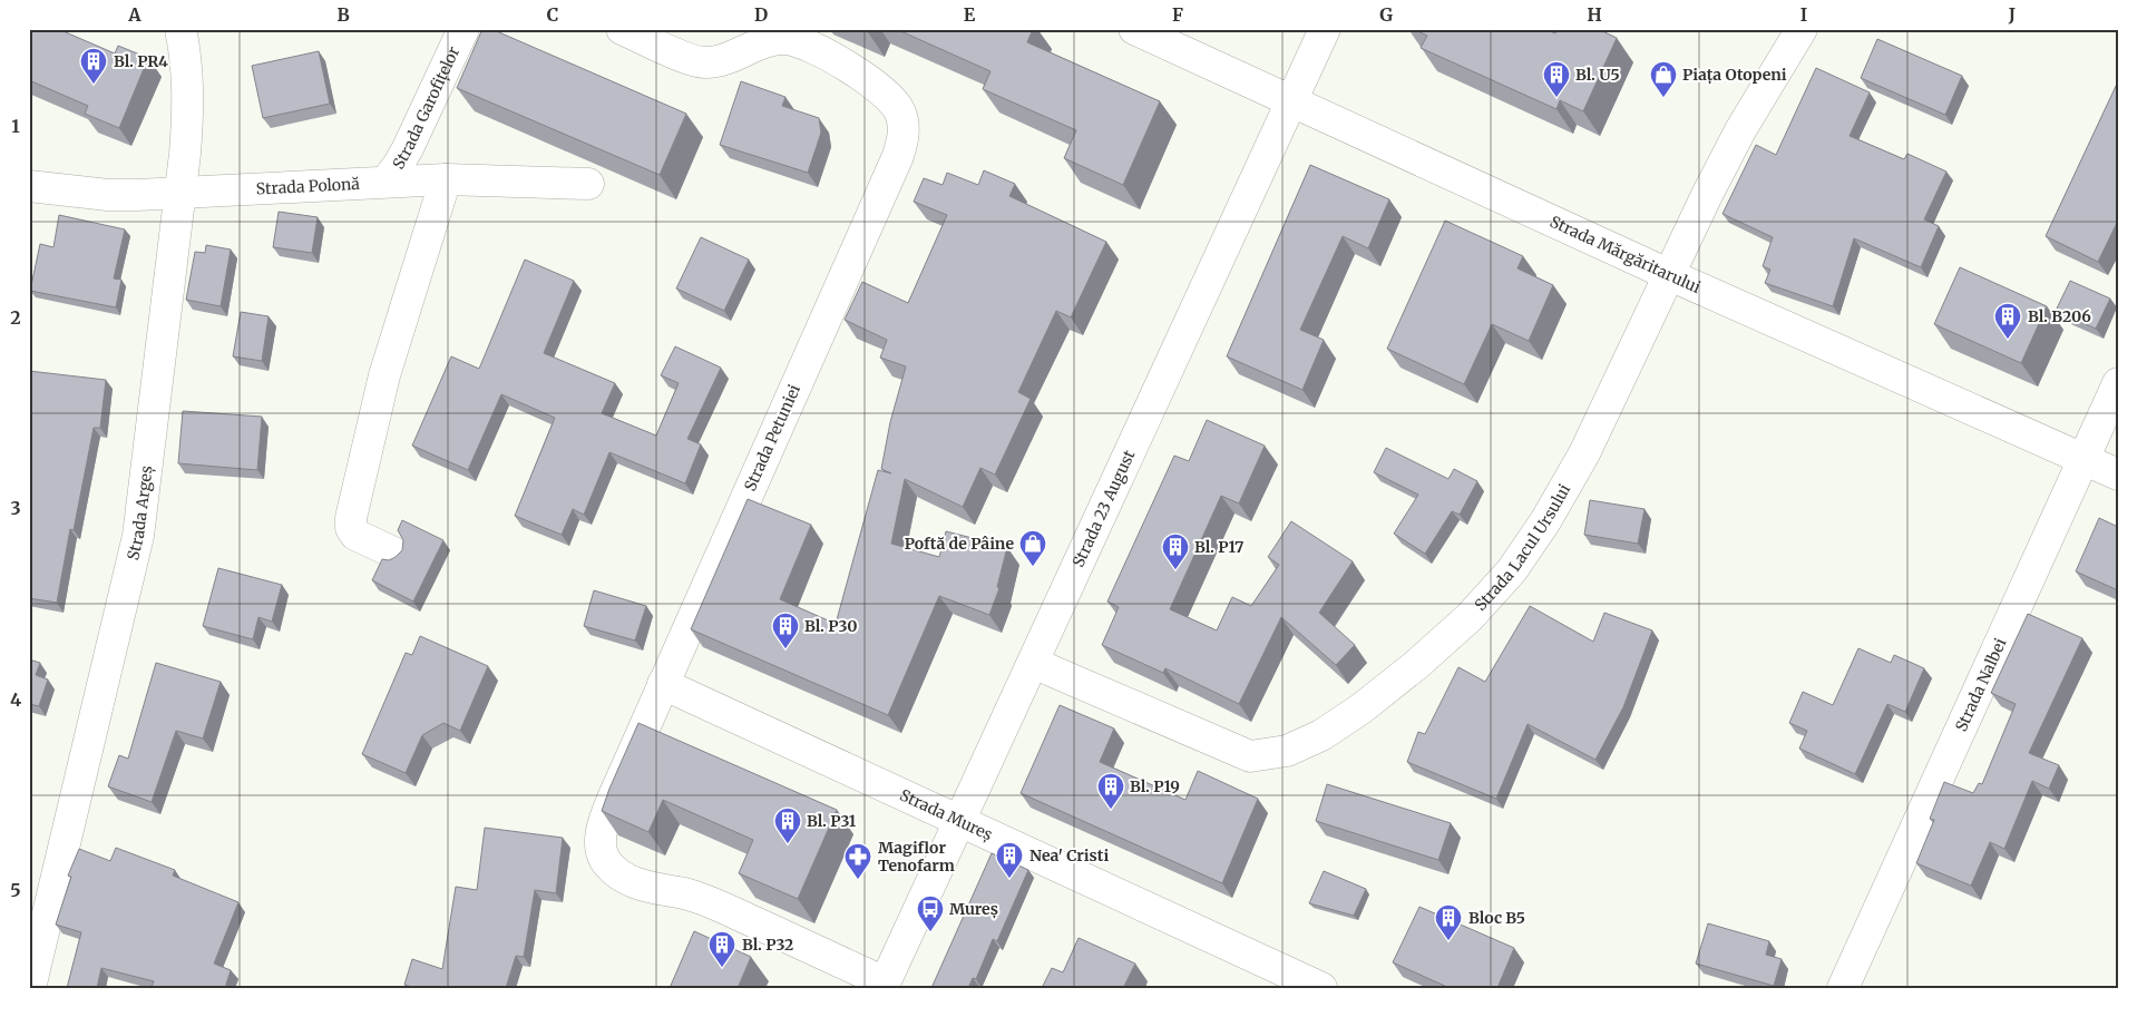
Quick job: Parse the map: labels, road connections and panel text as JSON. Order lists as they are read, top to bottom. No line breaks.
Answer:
{"streets":{"street":["Strada Garofițelor","Strada Polonă","Strada Mărgăritarului","Strada Petuniei","Strada 23 August","Strada Argeș","Strada Lacul Ursului","Strada Nalbei","Strada Mureș"]},"crossings":[["Strada Garofițelor","Strada Polonă"],["Strada Polonă","Strada Argeș"],["Strada Mărgăritarului","Strada 23 August"],["Strada Mărgăritarului","Strada Lacul Ursului"],["Strada Mărgăritarului","Strada Nalbei"],["Strada Petuniei","Strada 23 August"],["Strada Petuniei","Strada Mureș"],["Strada 23 August","Strada Lacul Ursului"],["Strada 23 August","Strada Mureș"]],"places":{"building":["Bl. PR4","Bl. U5","Bl. B206","Bl. P17","Bl. P30","Bl. P19","Bl. P31","Nea' Cristi","Bloc B5","Bl. P32"],"shop":["Piața Otopeni","Poftă de Pâine"],"pharmacy":["Magiflor Tenofarm"],"bus stop":["Mureș"]},"grid":{"columns":["A","B","C","D","E","F","G","H","I","J"],"rows":["1","2","3","4","5"]}}
